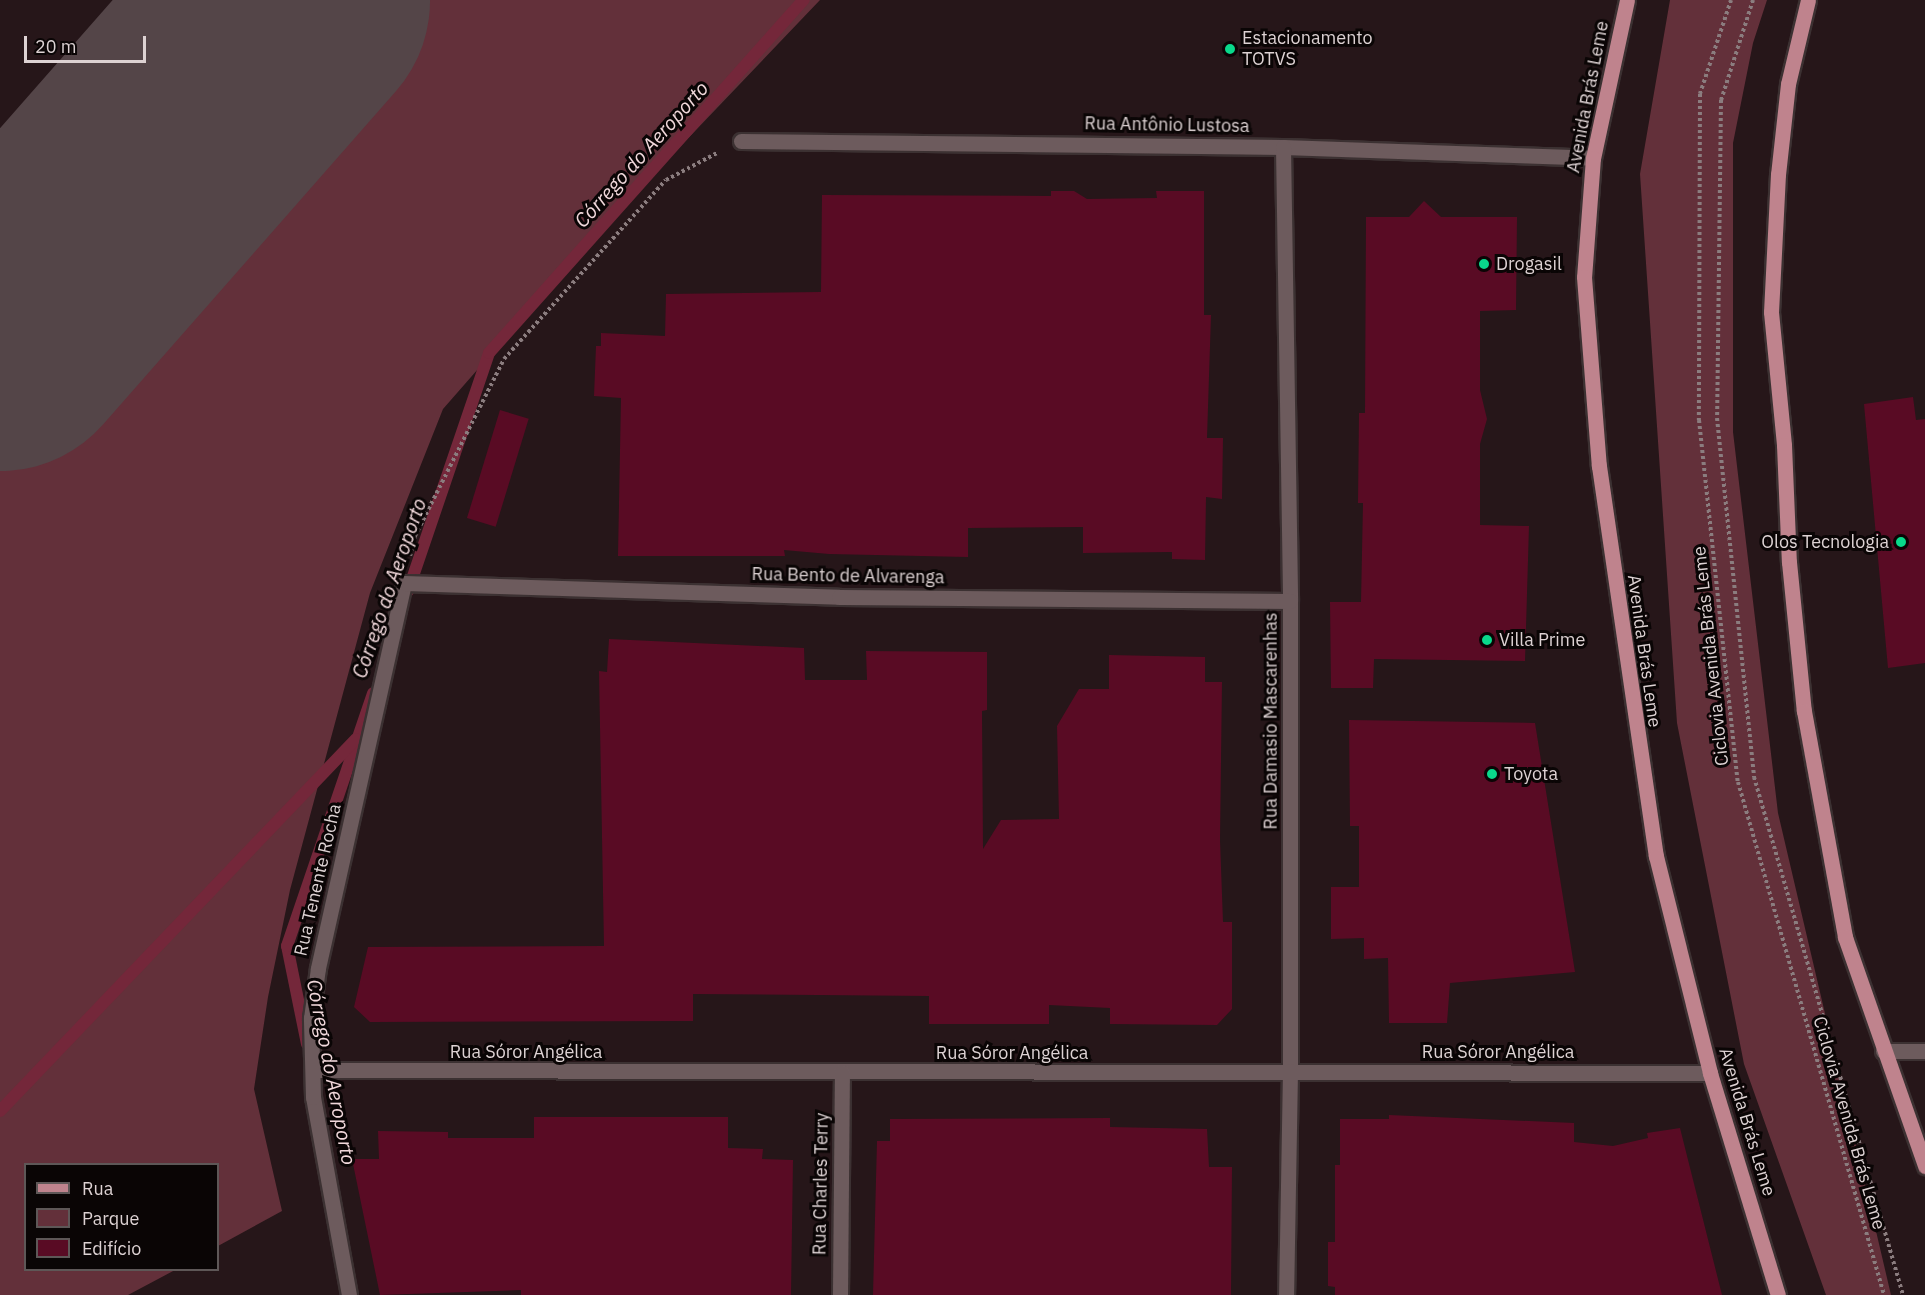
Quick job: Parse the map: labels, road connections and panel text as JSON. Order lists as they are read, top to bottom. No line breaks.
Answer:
{"streets":{"main road":["Avenida Brás Leme"],"street":["Rua Antônio Lustosa","Rua Bento de Alvarenga","Rua Damasio Mascarenhas","Rua Tenente Rocha","Rua Sóror Angélica","Rua Charles Terry"],"path":["Ciclovia Avenida Brás Leme"]},"crossings":[["Avenida Brás Leme","Rua Antônio Lustosa"],["Avenida Brás Leme","Rua Sóror Angélica"],["Rua Antônio Lustosa","Rua Damasio Mascarenhas"],["Rua Bento de Alvarenga","Rua Damasio Mascarenhas"],["Rua Bento de Alvarenga","Rua Tenente Rocha"],["Rua Damasio Mascarenhas","Rua Sóror Angélica"],["Rua Tenente Rocha","Rua Sóror Angélica"],["Rua Sóror Angélica","Rua Charles Terry"]],"water":["Córrego do Aeroporto"],"places":["Estacionamento TOTVS","Drogasil","Olos Tecnologia","Villa Prime","Toyota"],"legend":["Rua","Parque","Edifício"],"scale_bar":"20 m"}
